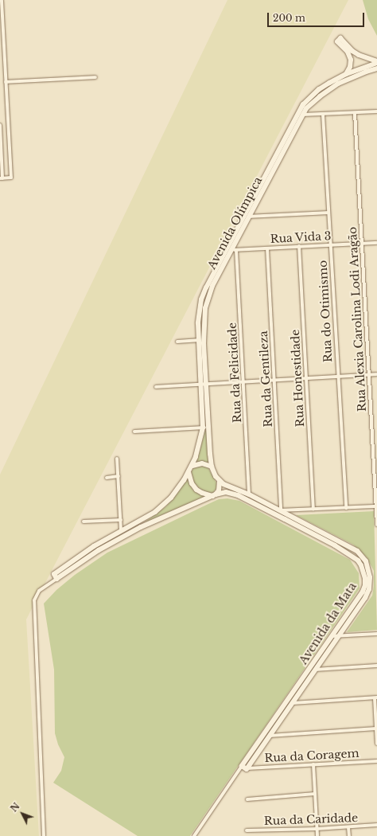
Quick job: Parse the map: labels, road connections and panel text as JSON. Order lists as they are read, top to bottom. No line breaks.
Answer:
{"streets":{"street":["Avenida Olímpica","Rua Vida 3","Rua do Otimismo","Rua Alexia Carolina Lodi Aragão","Rua da Felicidade","Rua Honestidade","Rua da Gentileza","Avenida da Mata","Rua da Coragem","Rua da Caridade"]},"crossings":[["Avenida Olímpica","Rua Vida 3"],["Avenida Olímpica","Rua da Felicidade"],["Avenida Olímpica","Avenida da Mata"],["Rua Vida 3","Rua do Otimismo"],["Rua Vida 3","Rua Alexia Carolina Lodi Aragão"],["Rua Vida 3","Rua da Felicidade"],["Rua Vida 3","Rua Honestidade"],["Rua Vida 3","Rua da Gentileza"],["Rua da Felicidade","Avenida da Mata"],["Rua da Gentileza","Avenida da Mata"],["Avenida da Mata","Rua da Coragem"]],"scale_bar":"200 m","north":"top left"}
